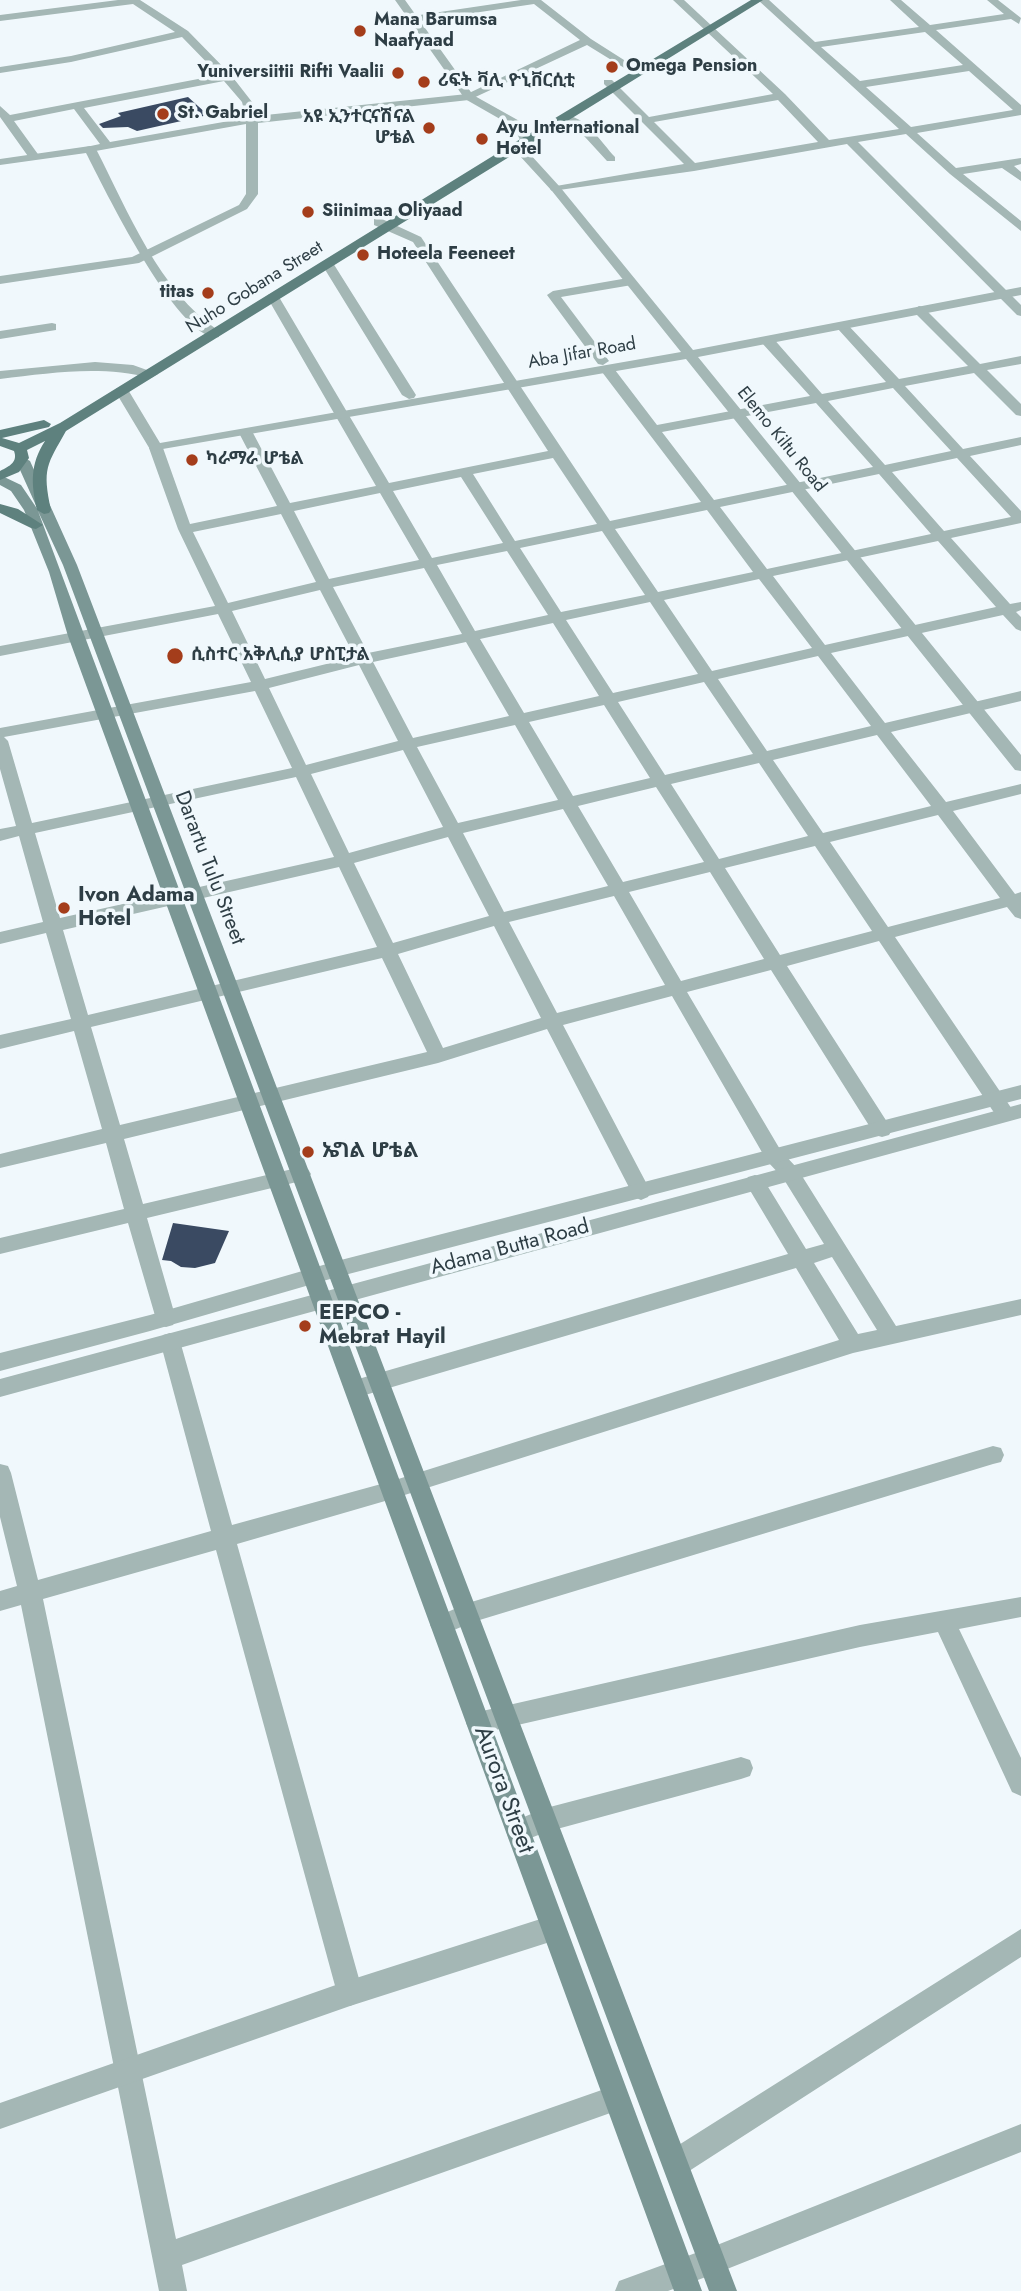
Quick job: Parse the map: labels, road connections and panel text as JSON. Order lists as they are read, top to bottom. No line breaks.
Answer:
{"streets":{"main road":["Nuho Gobana Street","Darartu Tulu Street","Aurora Street"],"street":["Aba Jifar Road","Elemo Kiltu Road","Adama Butta Road"]},"crossings":[["Nuho Gobana Street","Elemo Kiltu Road"],["Nuho Gobana Street","Darartu Tulu Street"],["Aba Jifar Road","Elemo Kiltu Road"],["Darartu Tulu Street","Adama Butta Road"],["Darartu Tulu Street","Aurora Street"],["Adama Butta Road","Aurora Street"]],"places":["Mana Barumsa Naafyaad","Omega Pension","Yuniversiitii Rifti Vaalii","ሪፍት ቫሊ ዮኒቨርሲቲ","St. Gabriel","አዩ ኢንተርናሽናል ሆቴል","Ayu International Hotel","Siinimaa Oliyaad","Hoteela Feeneet","titas","ካራማራ ሆቴል","ሲስተር አቅሊሲያ ሆስፒታል","Ivon Adama Hotel","ኤግል ሆቴል","EEPCO - Mebrat Hayil"]}
